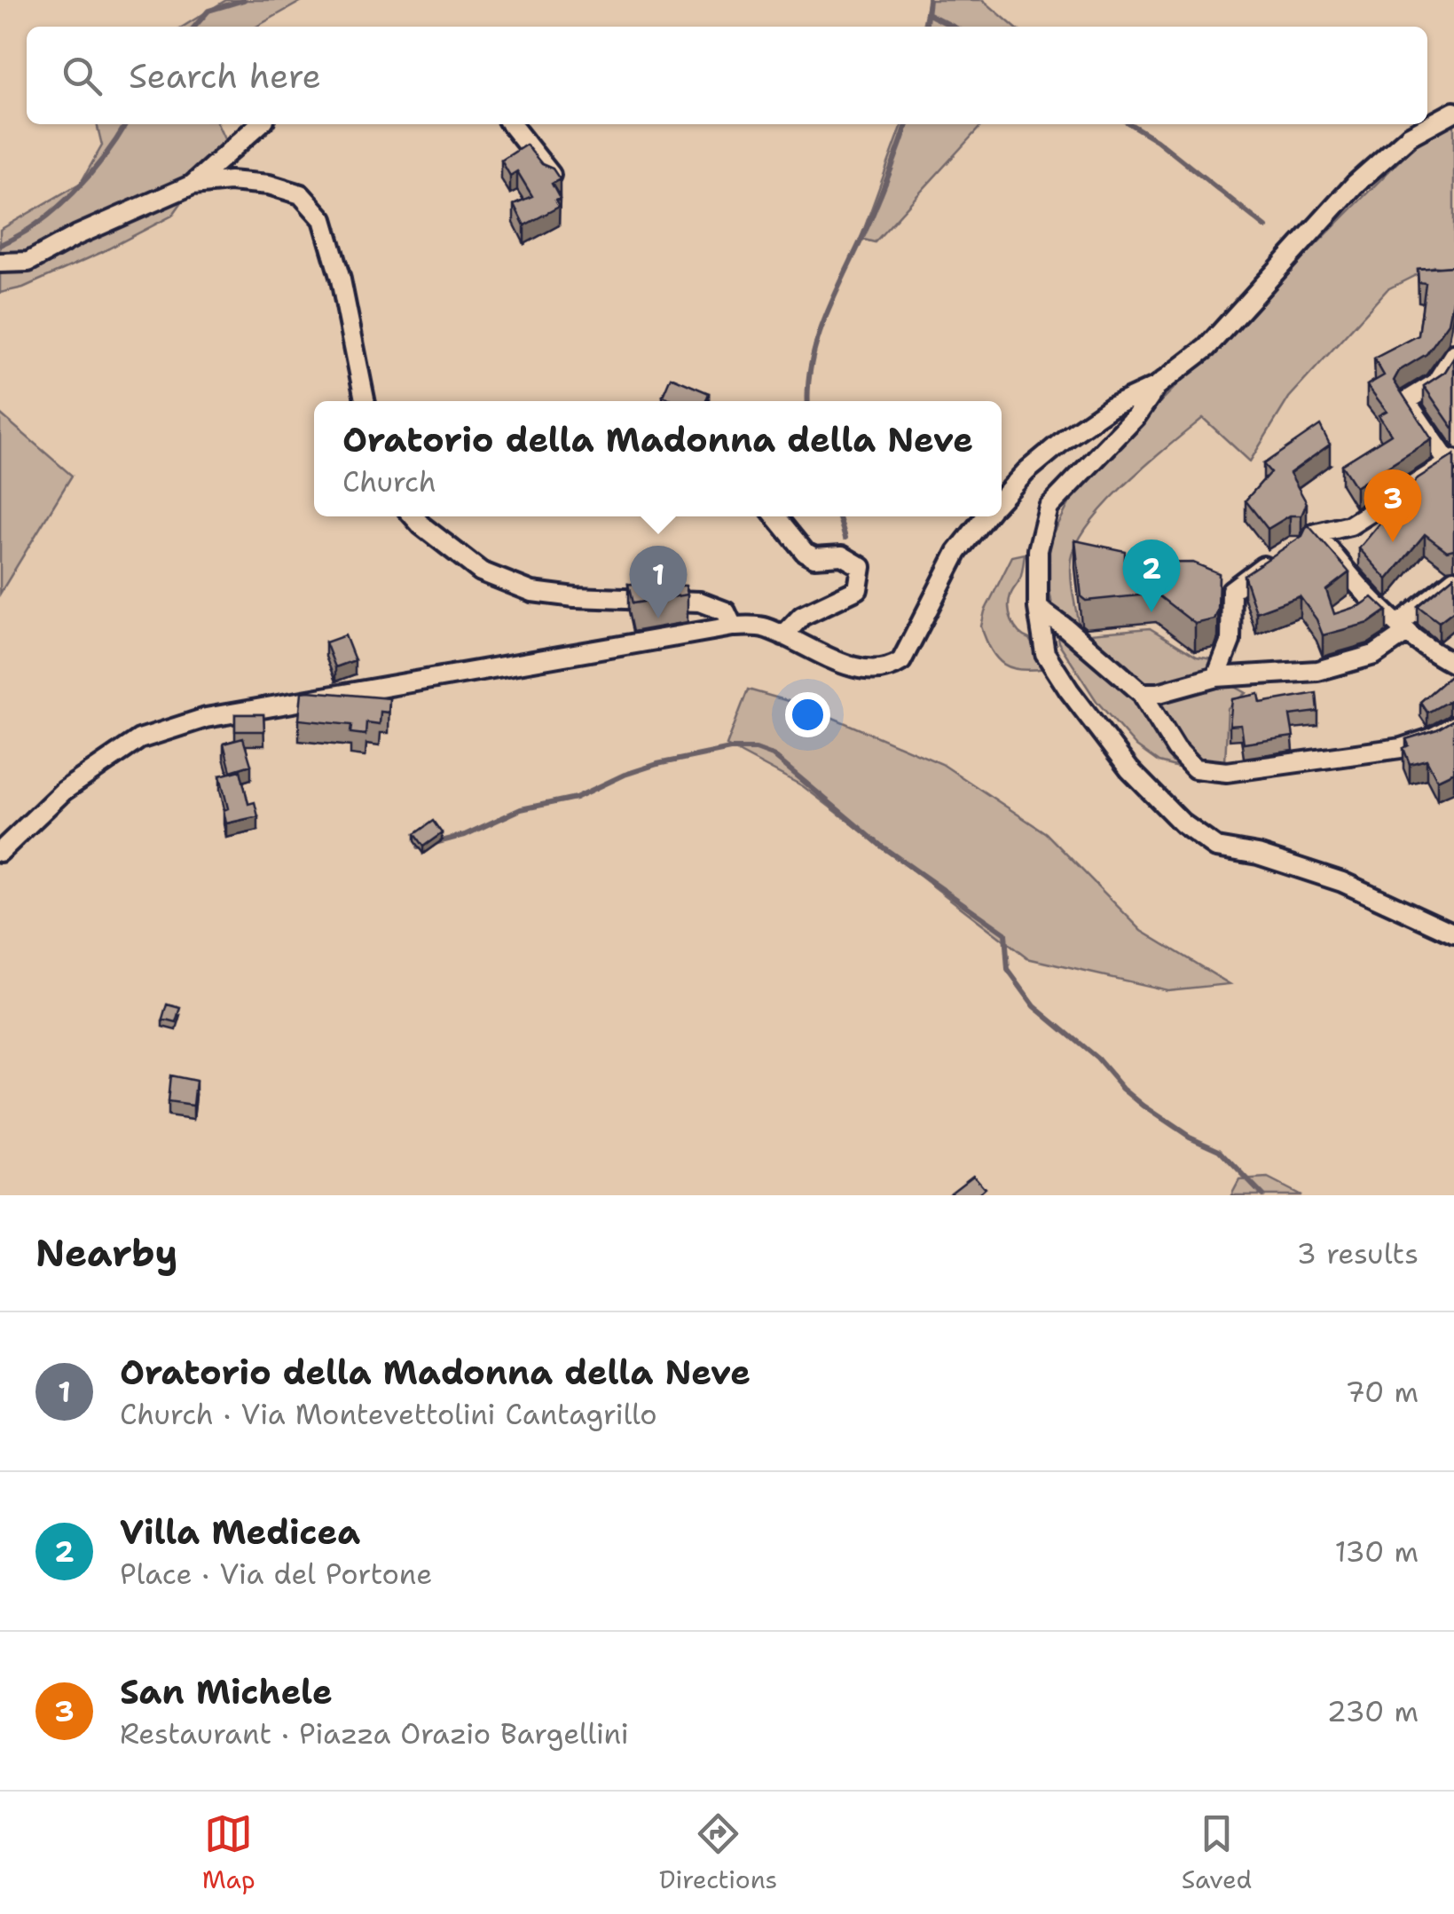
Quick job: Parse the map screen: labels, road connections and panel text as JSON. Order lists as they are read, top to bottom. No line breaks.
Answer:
{"page":{"search":"Search here","popup":["Oratorio della Madonna della Neve","Church"],"pins":["3","2","1"],"heading":["Nearby","3 results"],"list":[{"mark":"1","name":"Oratorio della Madonna della Neve","note":"Church · Via Montevettolini Cantagrillo","value":"70 m"},{"mark":"2","name":"Villa Medicea","note":"Place · Via del Portone","value":"130 m"},{"mark":"3","name":"San Michele","note":"Restaurant · Piazza Orazio Bargellini","value":"230 m"}],"nav":["Map","Directions","Saved"]}}
